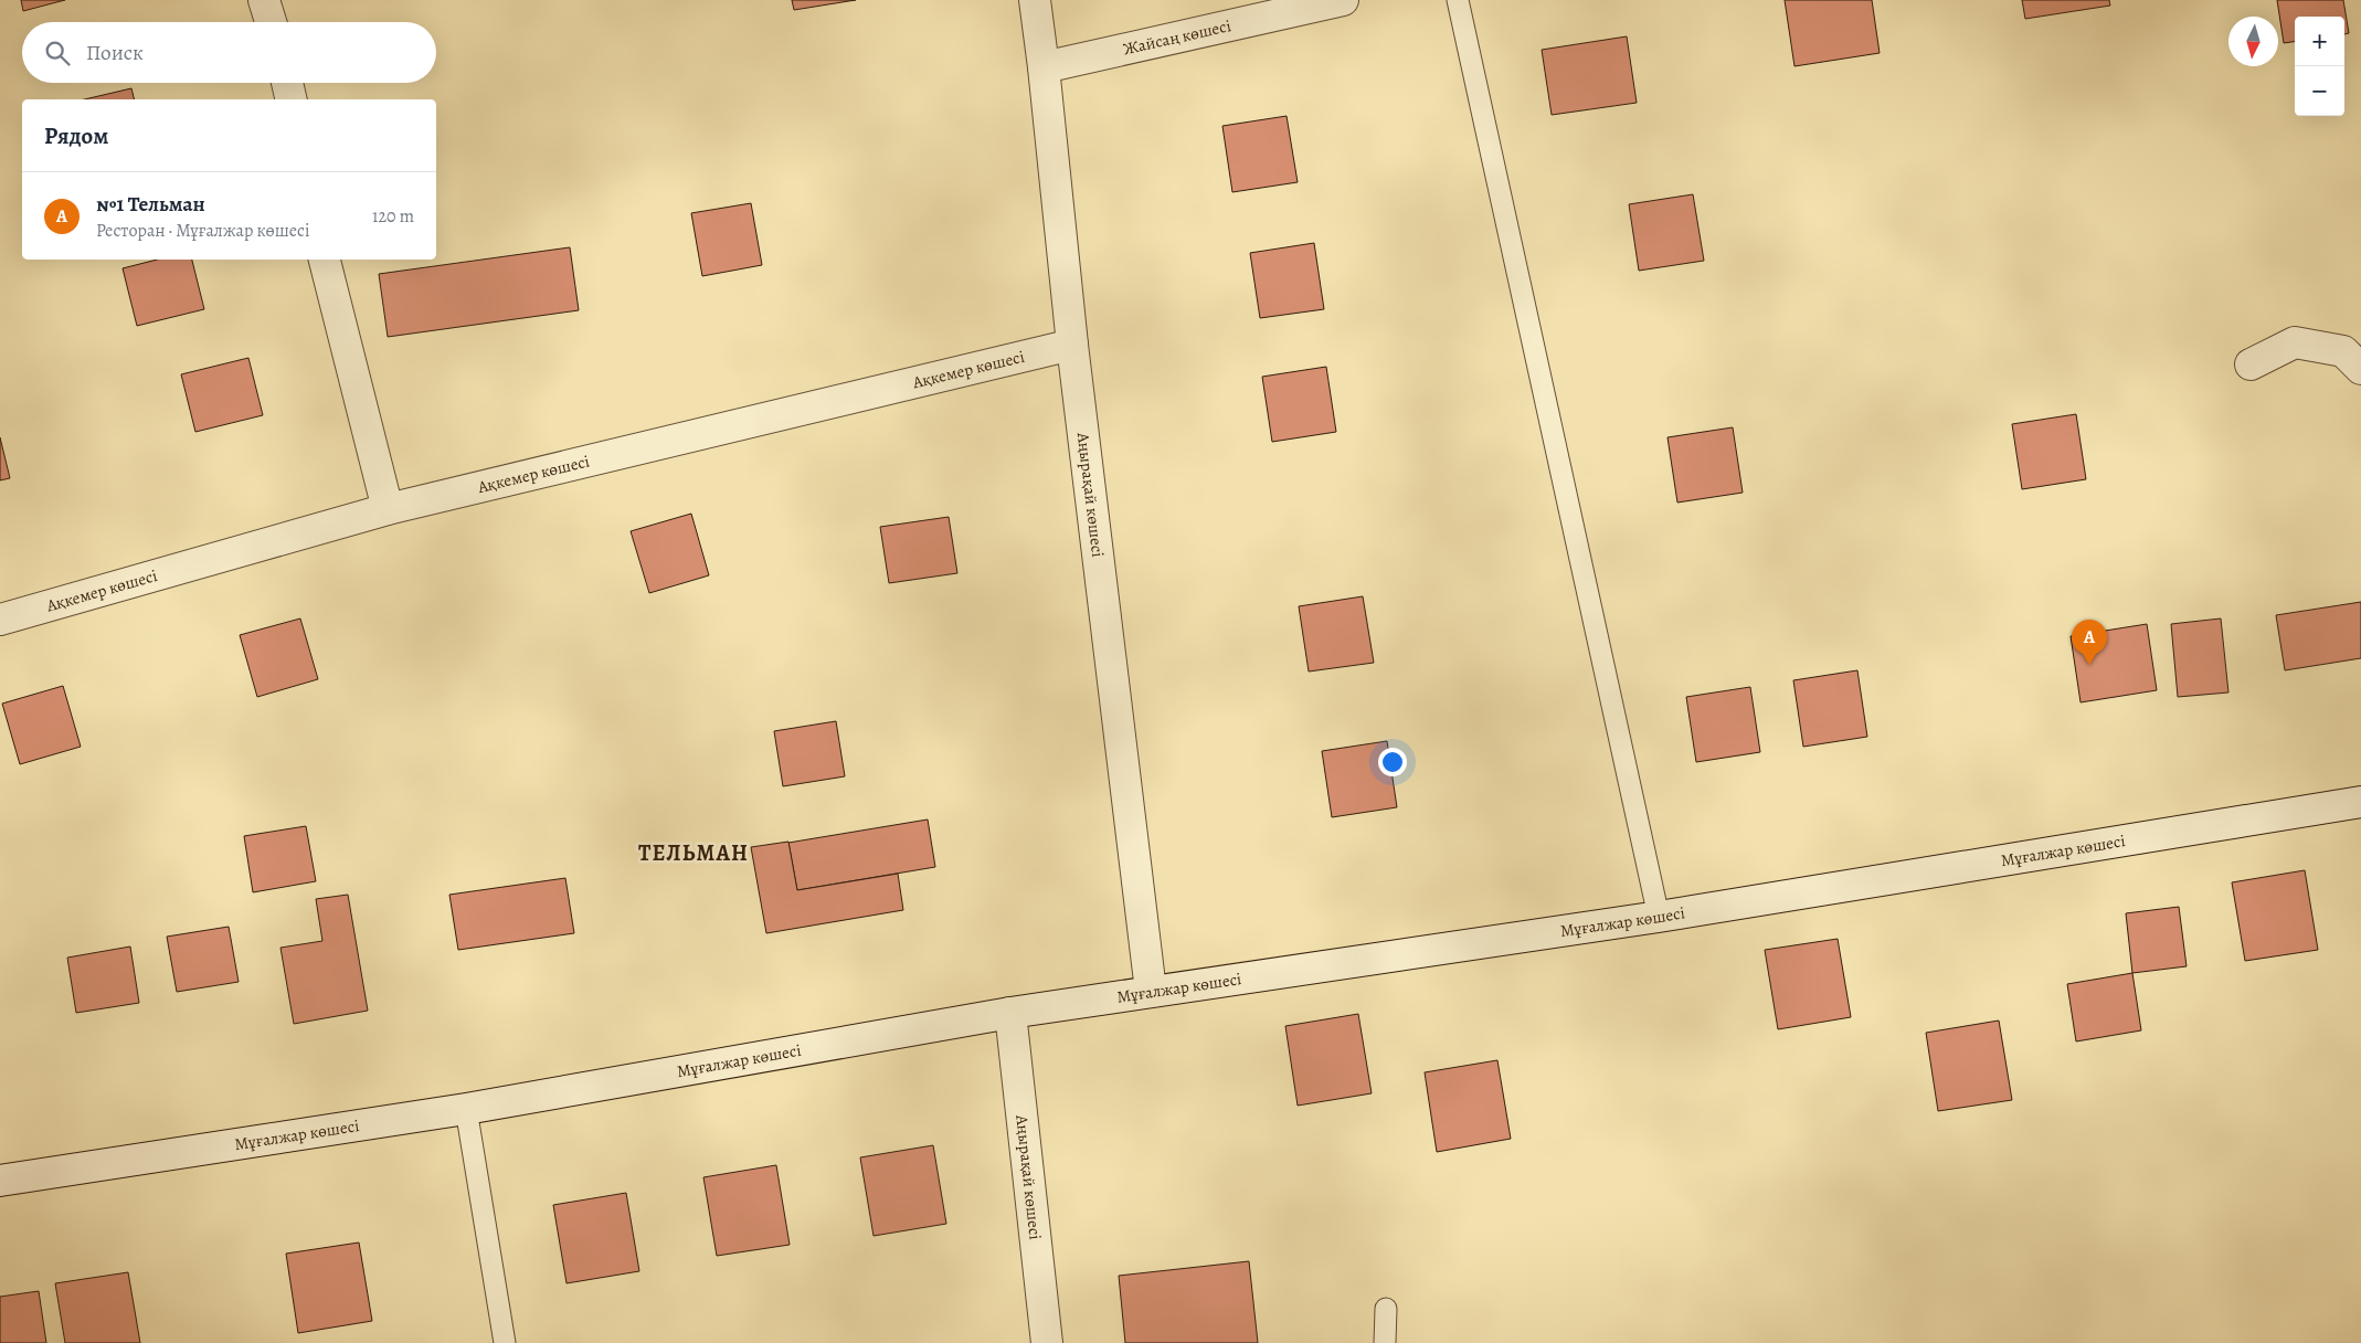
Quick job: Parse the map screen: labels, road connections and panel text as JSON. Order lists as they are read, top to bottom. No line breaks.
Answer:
{"streets":{"street":["Жайсаң көшесі","Ақкемер көшесі","Аңырақай көшесі","Мұғалжар көшесі"]},"crossings":[["Жайсаң көшесі","Аңырақай көшесі"],["Ақкемер көшесі","Аңырақай көшесі"],["Аңырақай көшесі","Мұғалжар көшесі"]],"districts":["ТЕЛЬМАН"],"north":"bottom","page":{"map_buttons":["+","−"],"search":"Поиск","heading":"Рядом","list":[{"mark":"A","name":"№1 Тельман","note":"Ресторан · Мұғалжар көшесі","value":"120 m"}],"pins":"A"}}
